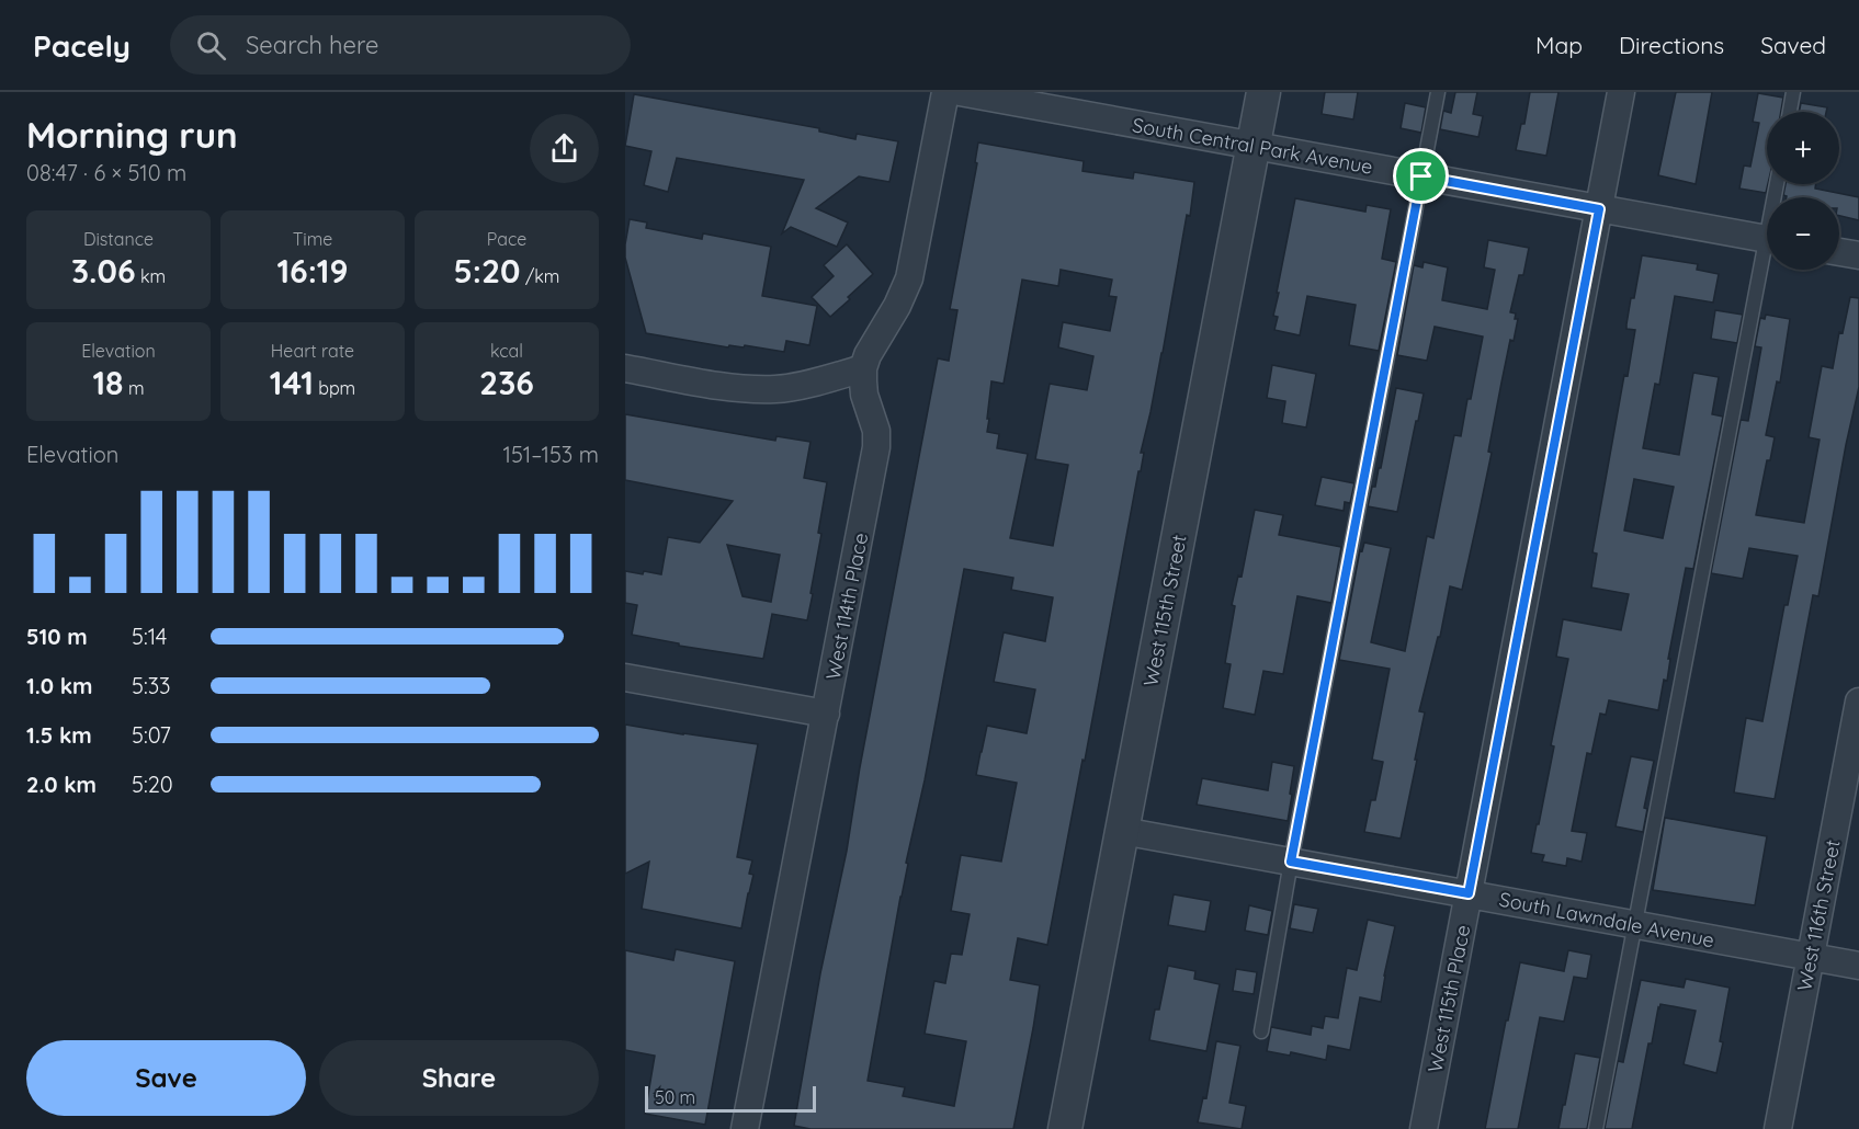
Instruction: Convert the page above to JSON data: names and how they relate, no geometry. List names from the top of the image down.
{
  "streets": {
    "street": [
      "South Central Park Avenue",
      "West 114th Place",
      "West 115th Street",
      "West 116th Street",
      "South Lawndale Avenue",
      "West 115th Place"
    ]
  },
  "crossings": [
    ["South Central Park Avenue", "West 115th Street"],
    ["South Central Park Avenue", "West 115th Place"],
    ["West 115th Street", "South Lawndale Avenue"],
    ["West 116th Street", "South Lawndale Avenue"],
    ["South Lawndale Avenue", "West 115th Place"]
  ],
  "scale_bar": "50 m",
  "page": {
    "header": "Pacely",
    "search": "Search here",
    "nav": ["Map", "Directions", "Saved"],
    "heading": ["Morning run", "08:47 · 6 × 510 m"],
    "map_buttons": ["+", "−"],
    "stats": [
      ["Distance", "3.06 km"],
      ["Time", "16:19"],
      ["Pace", "5:20 /km"],
      ["Elevation", "18 m"],
      ["Heart rate", "141 bpm"],
      ["kcal", "236"]
    ],
    "chart": ["Elevation", "151–153 m"],
    "list": [
      {
        "name": "510 m",
        "note": "5:14"
      },
      {
        "name": "1.0 km",
        "note": "5:33"
      },
      {
        "name": "1.5 km",
        "note": "5:07"
      },
      {
        "name": "2.0 km",
        "note": "5:20"
      }
    ],
    "buttons": ["Save", "Share"],
    "scale": "50 m"
  }
}
